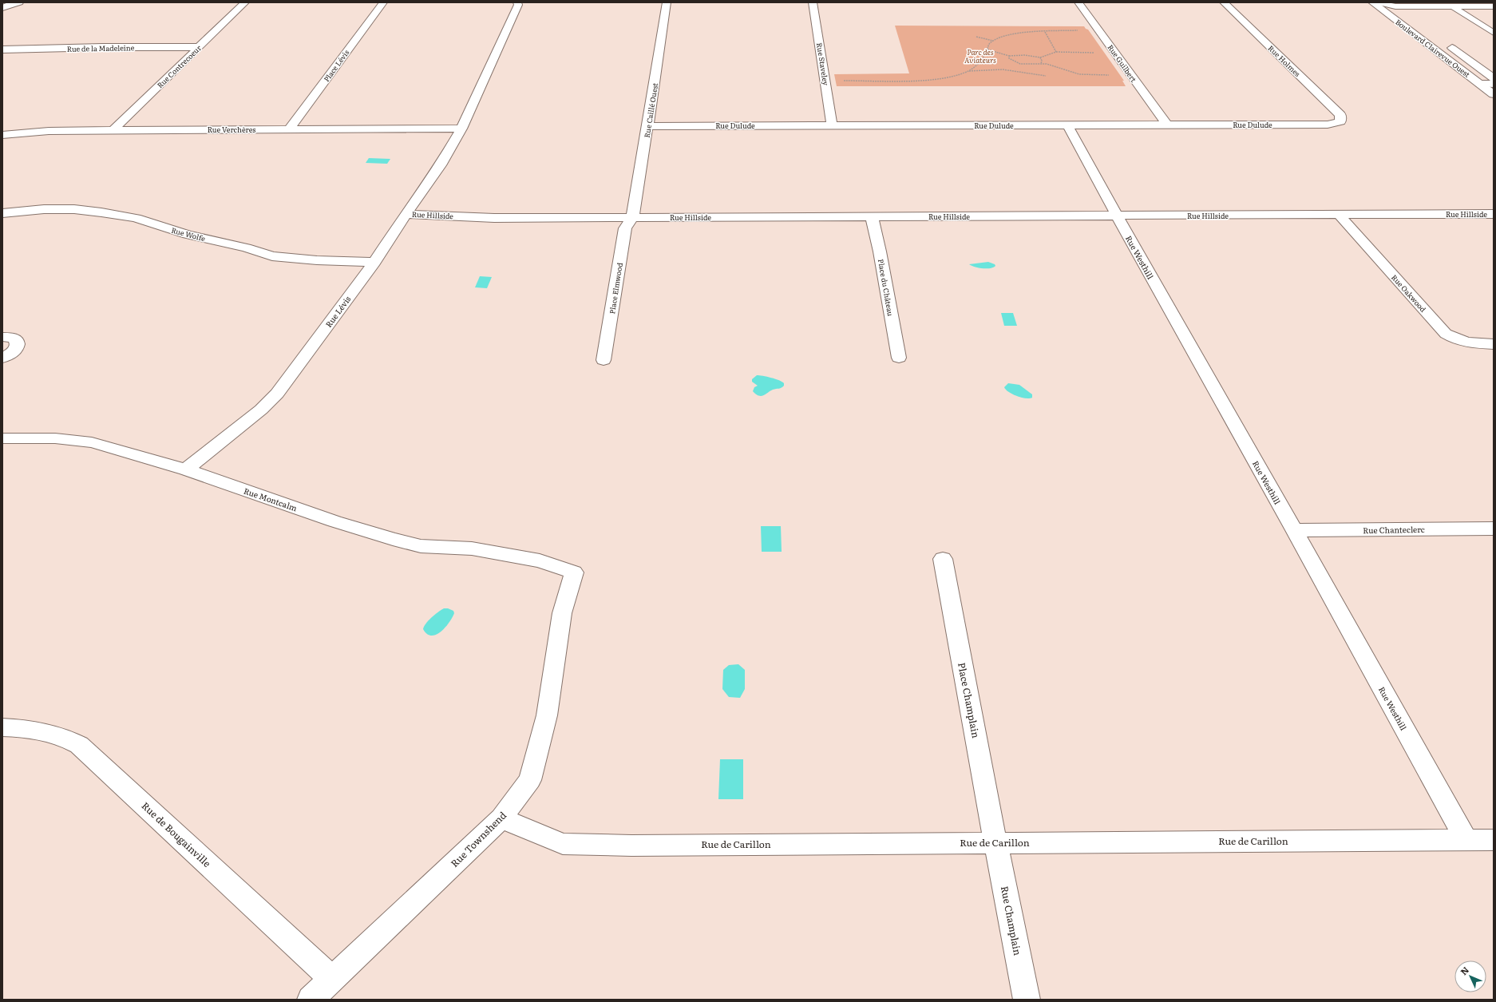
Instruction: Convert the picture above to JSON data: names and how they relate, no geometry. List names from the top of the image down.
{
  "streets": {
    "street": [
      "Rue de la Madeleine",
      "Boulevard Clairevue Ouest",
      "Rue Holmes",
      "Rue Guilbert",
      "Rue Staveley",
      "Place Lévis",
      "Rue Contrecoeur",
      "Rue Caillé Ouest",
      "Rue Dulude",
      "Rue Verchères",
      "Rue Hillside",
      "Rue Wolfe",
      "Rue Westhill",
      "Place du Château",
      "Place Elmwood",
      "Rue Oakwood",
      "Rue Lévis",
      "Rue Montcalm",
      "Rue Chanteclerc",
      "Place Champlain",
      "Rue de Bougainville",
      "Rue Townshend",
      "Rue de Carillon",
      "Rue Champlain"
    ]
  },
  "crossings": [
    ["Rue de la Madeleine", "Rue Contrecoeur"],
    ["Rue Holmes", "Rue Dulude"],
    ["Rue Guilbert", "Rue Dulude"],
    ["Rue Staveley", "Rue Dulude"],
    ["Place Lévis", "Rue Verchères"],
    ["Rue Contrecoeur", "Rue Verchères"],
    ["Rue Caillé Ouest", "Rue Dulude"],
    ["Rue Caillé Ouest", "Rue Hillside"],
    ["Rue Caillé Ouest", "Place Elmwood"],
    ["Rue Dulude", "Rue Westhill"],
    ["Rue Verchères", "Rue Lévis"],
    ["Rue Hillside", "Rue Westhill"],
    ["Rue Hillside", "Place du Château"],
    ["Rue Hillside", "Place Elmwood"],
    ["Rue Hillside", "Rue Oakwood"],
    ["Rue Hillside", "Rue Lévis"],
    ["Rue Wolfe", "Rue Lévis"],
    ["Rue Westhill", "Rue Chanteclerc"],
    ["Rue Westhill", "Rue de Carillon"],
    ["Rue Lévis", "Rue Montcalm"],
    ["Rue Montcalm", "Rue Townshend"],
    ["Place Champlain", "Rue de Carillon"],
    ["Place Champlain", "Rue Champlain"],
    ["Rue de Bougainville", "Rue Townshend"],
    ["Rue Townshend", "Rue de Carillon"],
    ["Rue de Carillon", "Rue Champlain"]
  ],
  "parks": ["Parc des Aviateurs"],
  "north": "top left"
}
